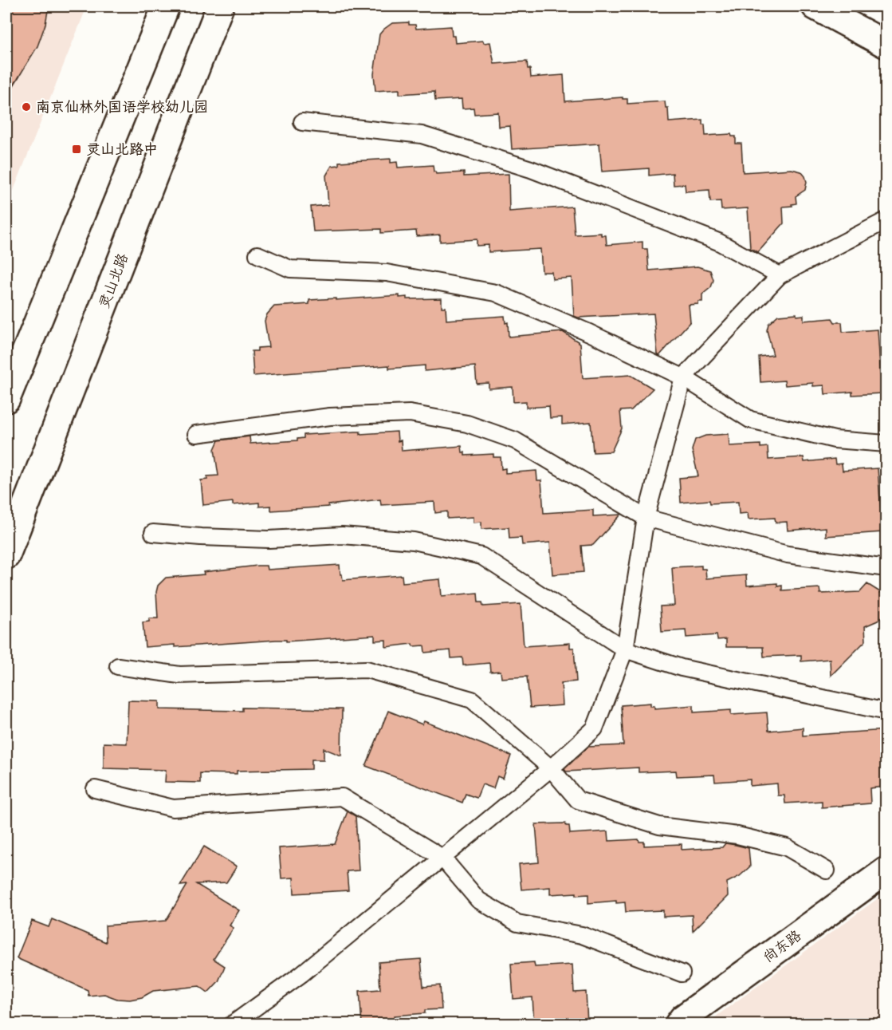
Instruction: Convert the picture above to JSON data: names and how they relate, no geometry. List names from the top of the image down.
{
  "streets": {
    "main road": ["灵山北路", "尚东路"]
  },
  "places": {
    "other": ["南京仙林外国语学校幼儿园"],
    "transit": ["灵山北路中"]
  }
}
